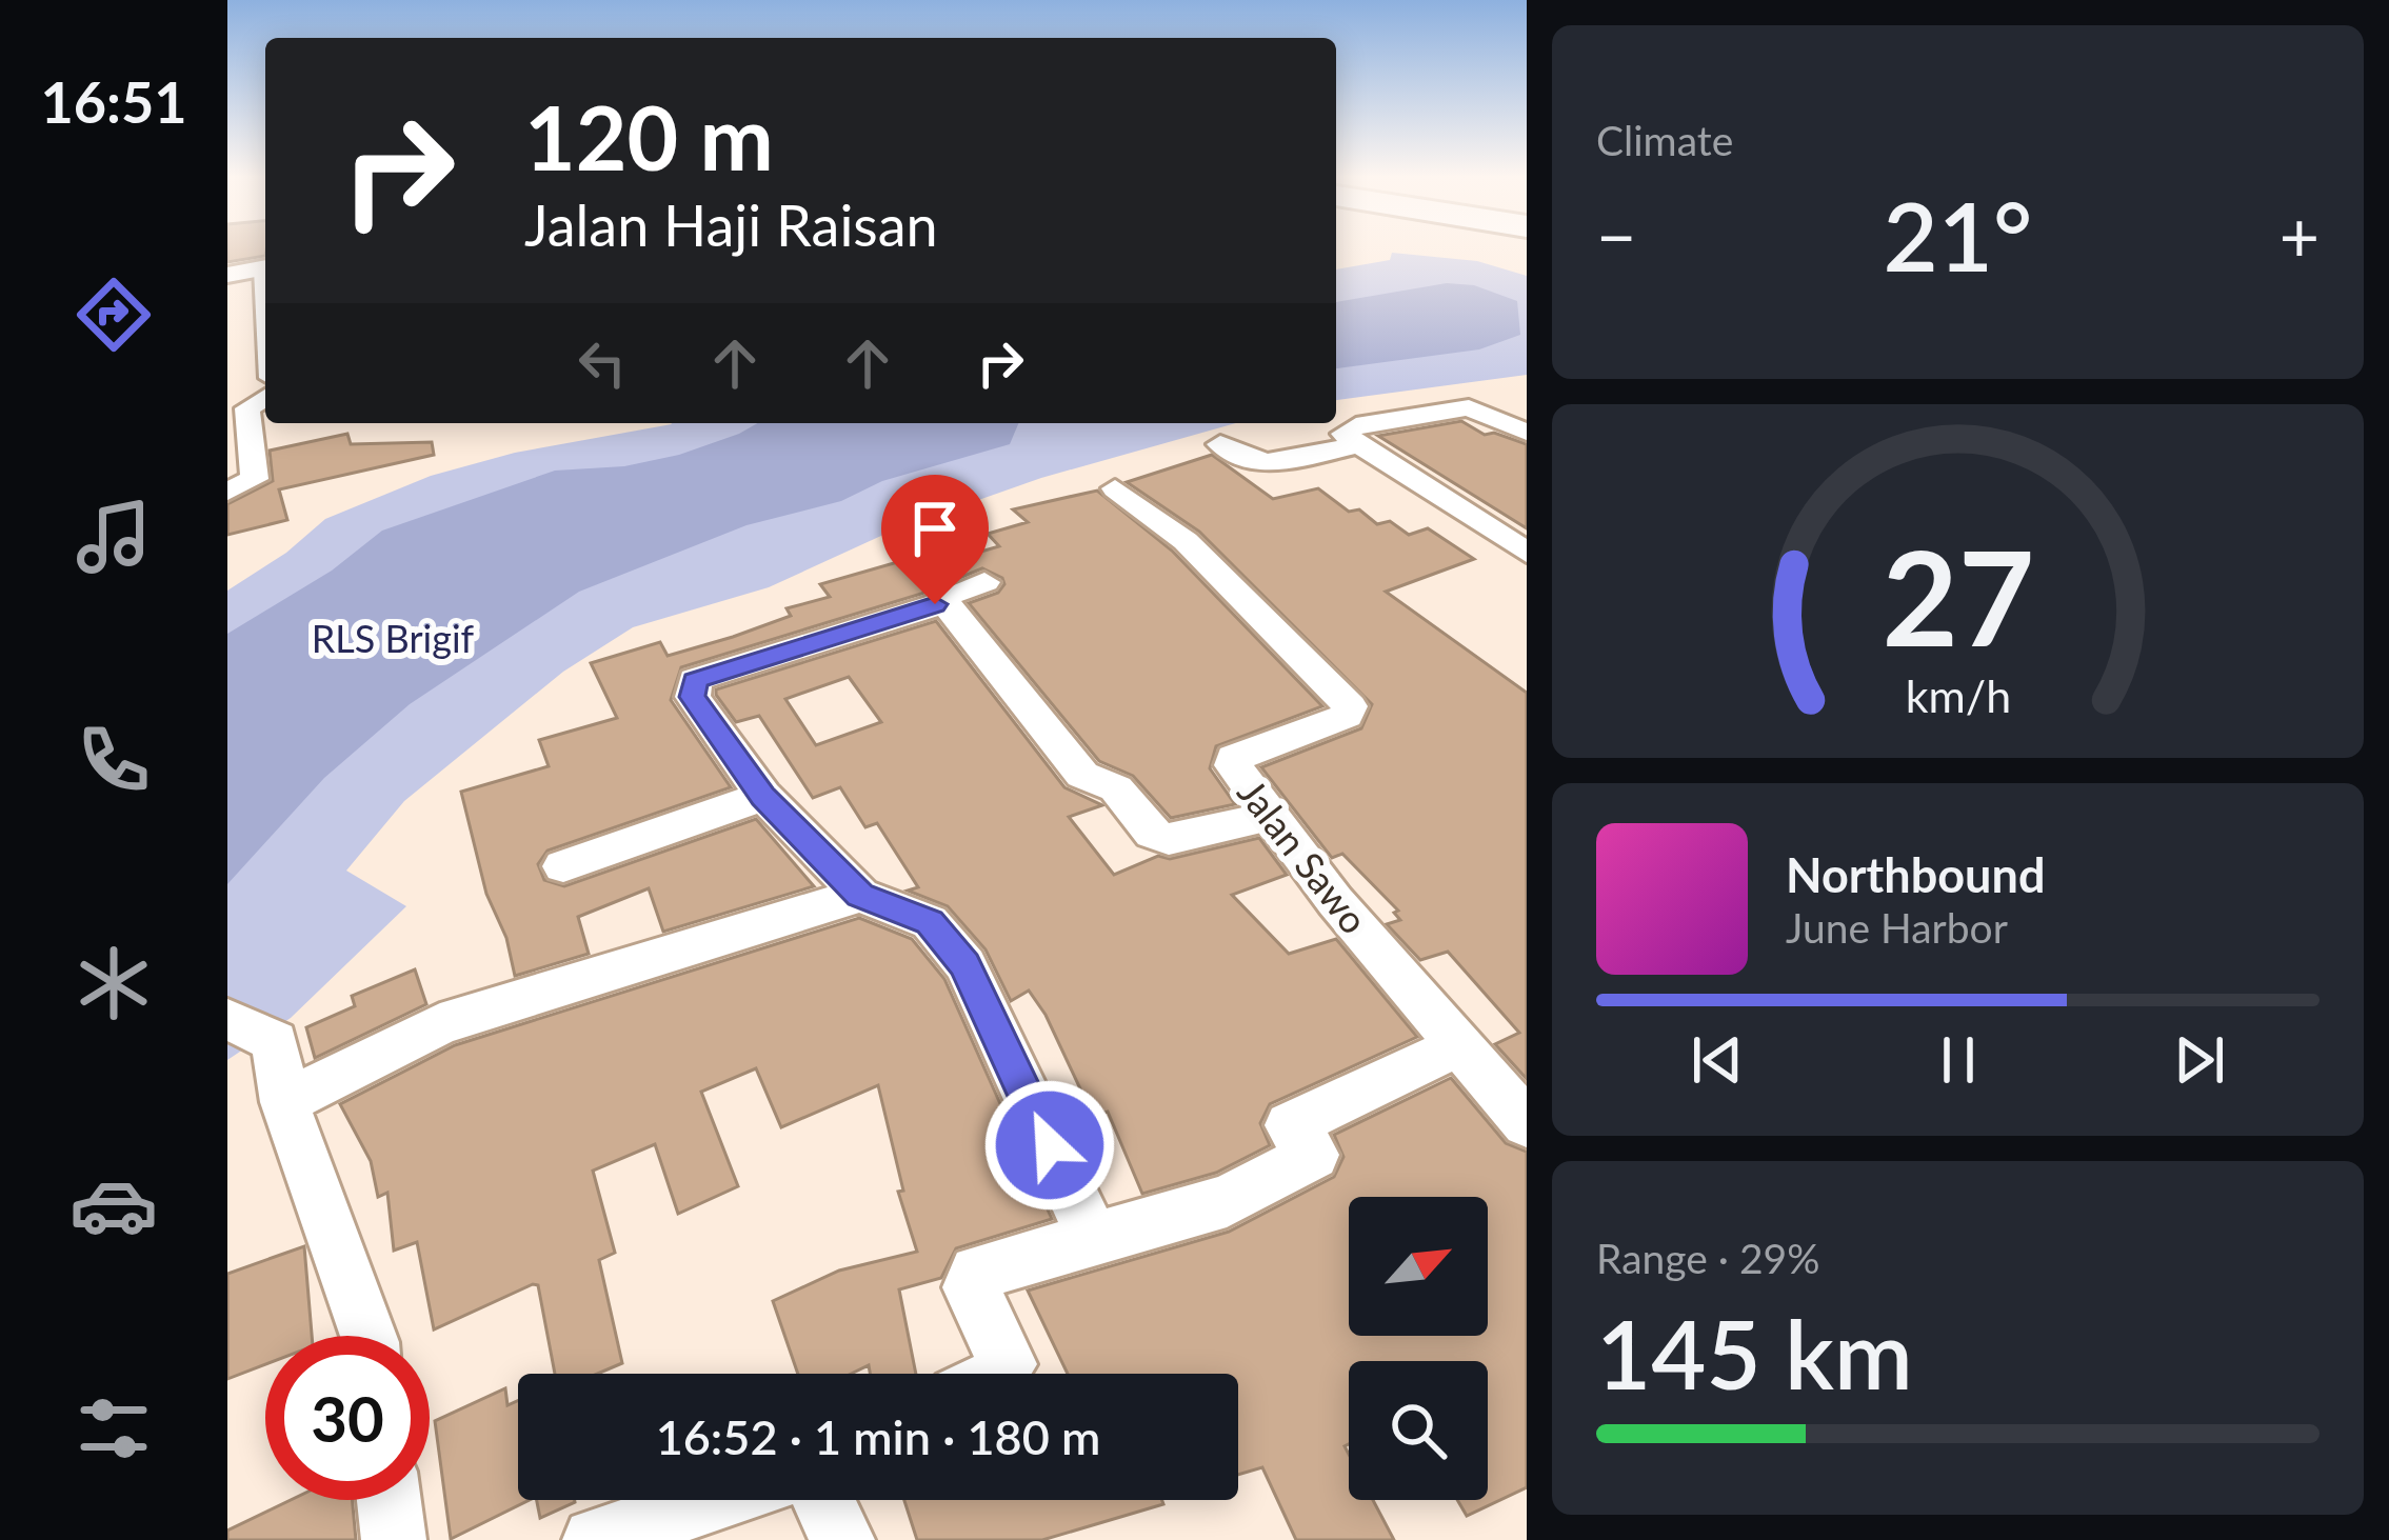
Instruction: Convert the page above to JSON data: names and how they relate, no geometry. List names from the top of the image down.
{
  "streets": {
    "street": ["Jalan Sawo"]
  },
  "parks": ["RLS Brigif"],
  "north": "top right",
  "page": {
    "tabs": "16:51",
    "tile": [
      "Climate",
      ["Range · 29%", "145 km"]
    ],
    "turn": ["120 m", "Jalan Haji Raisan"],
    "heat": ["−", "21°", "+"],
    "song": ["Northbound", "June Harbor"],
    "limit": "30",
    "trip": "16:52 · 1 min · 180 m",
    "gauge": ["27", "km/h"]
  }
}
